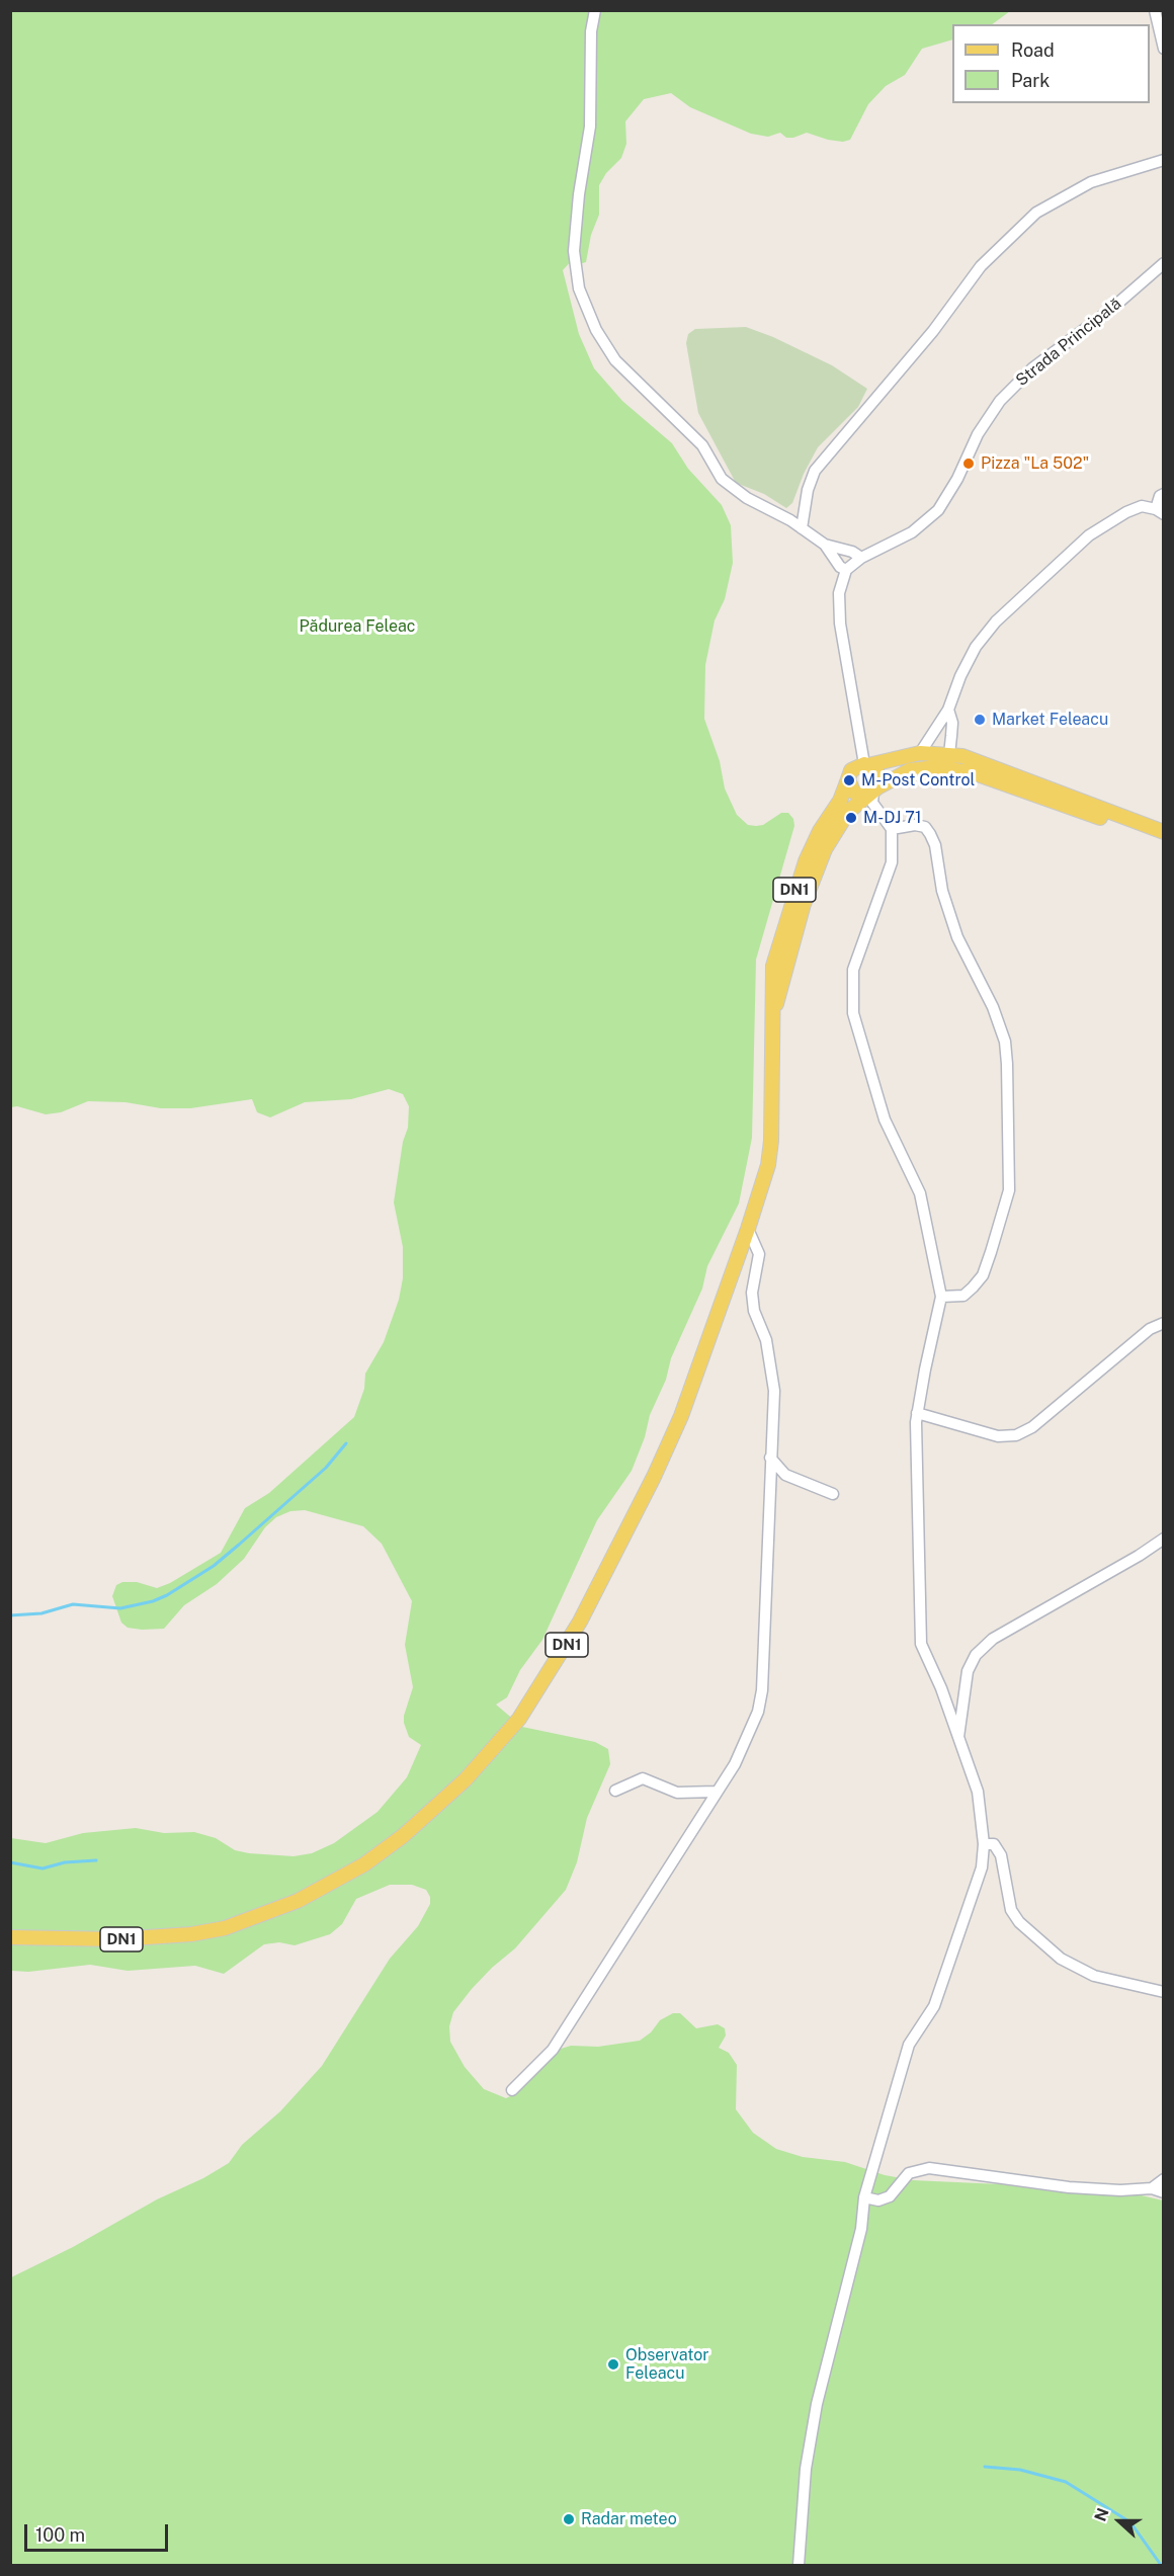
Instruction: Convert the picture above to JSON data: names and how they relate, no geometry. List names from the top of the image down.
{
  "streets": {
    "main road": ["DN1"],
    "street": ["Strada Principală"]
  },
  "parks": ["Pădurea Feleac"],
  "places": [
    "Pizza \"La 502\"",
    "Market Feleacu",
    "M-Post Control",
    "M-DJ 71",
    "Observator Feleacu",
    "Radar meteo"
  ],
  "legend": ["Road", "Park"],
  "scale_bar": "100 m",
  "north": "left"
}
